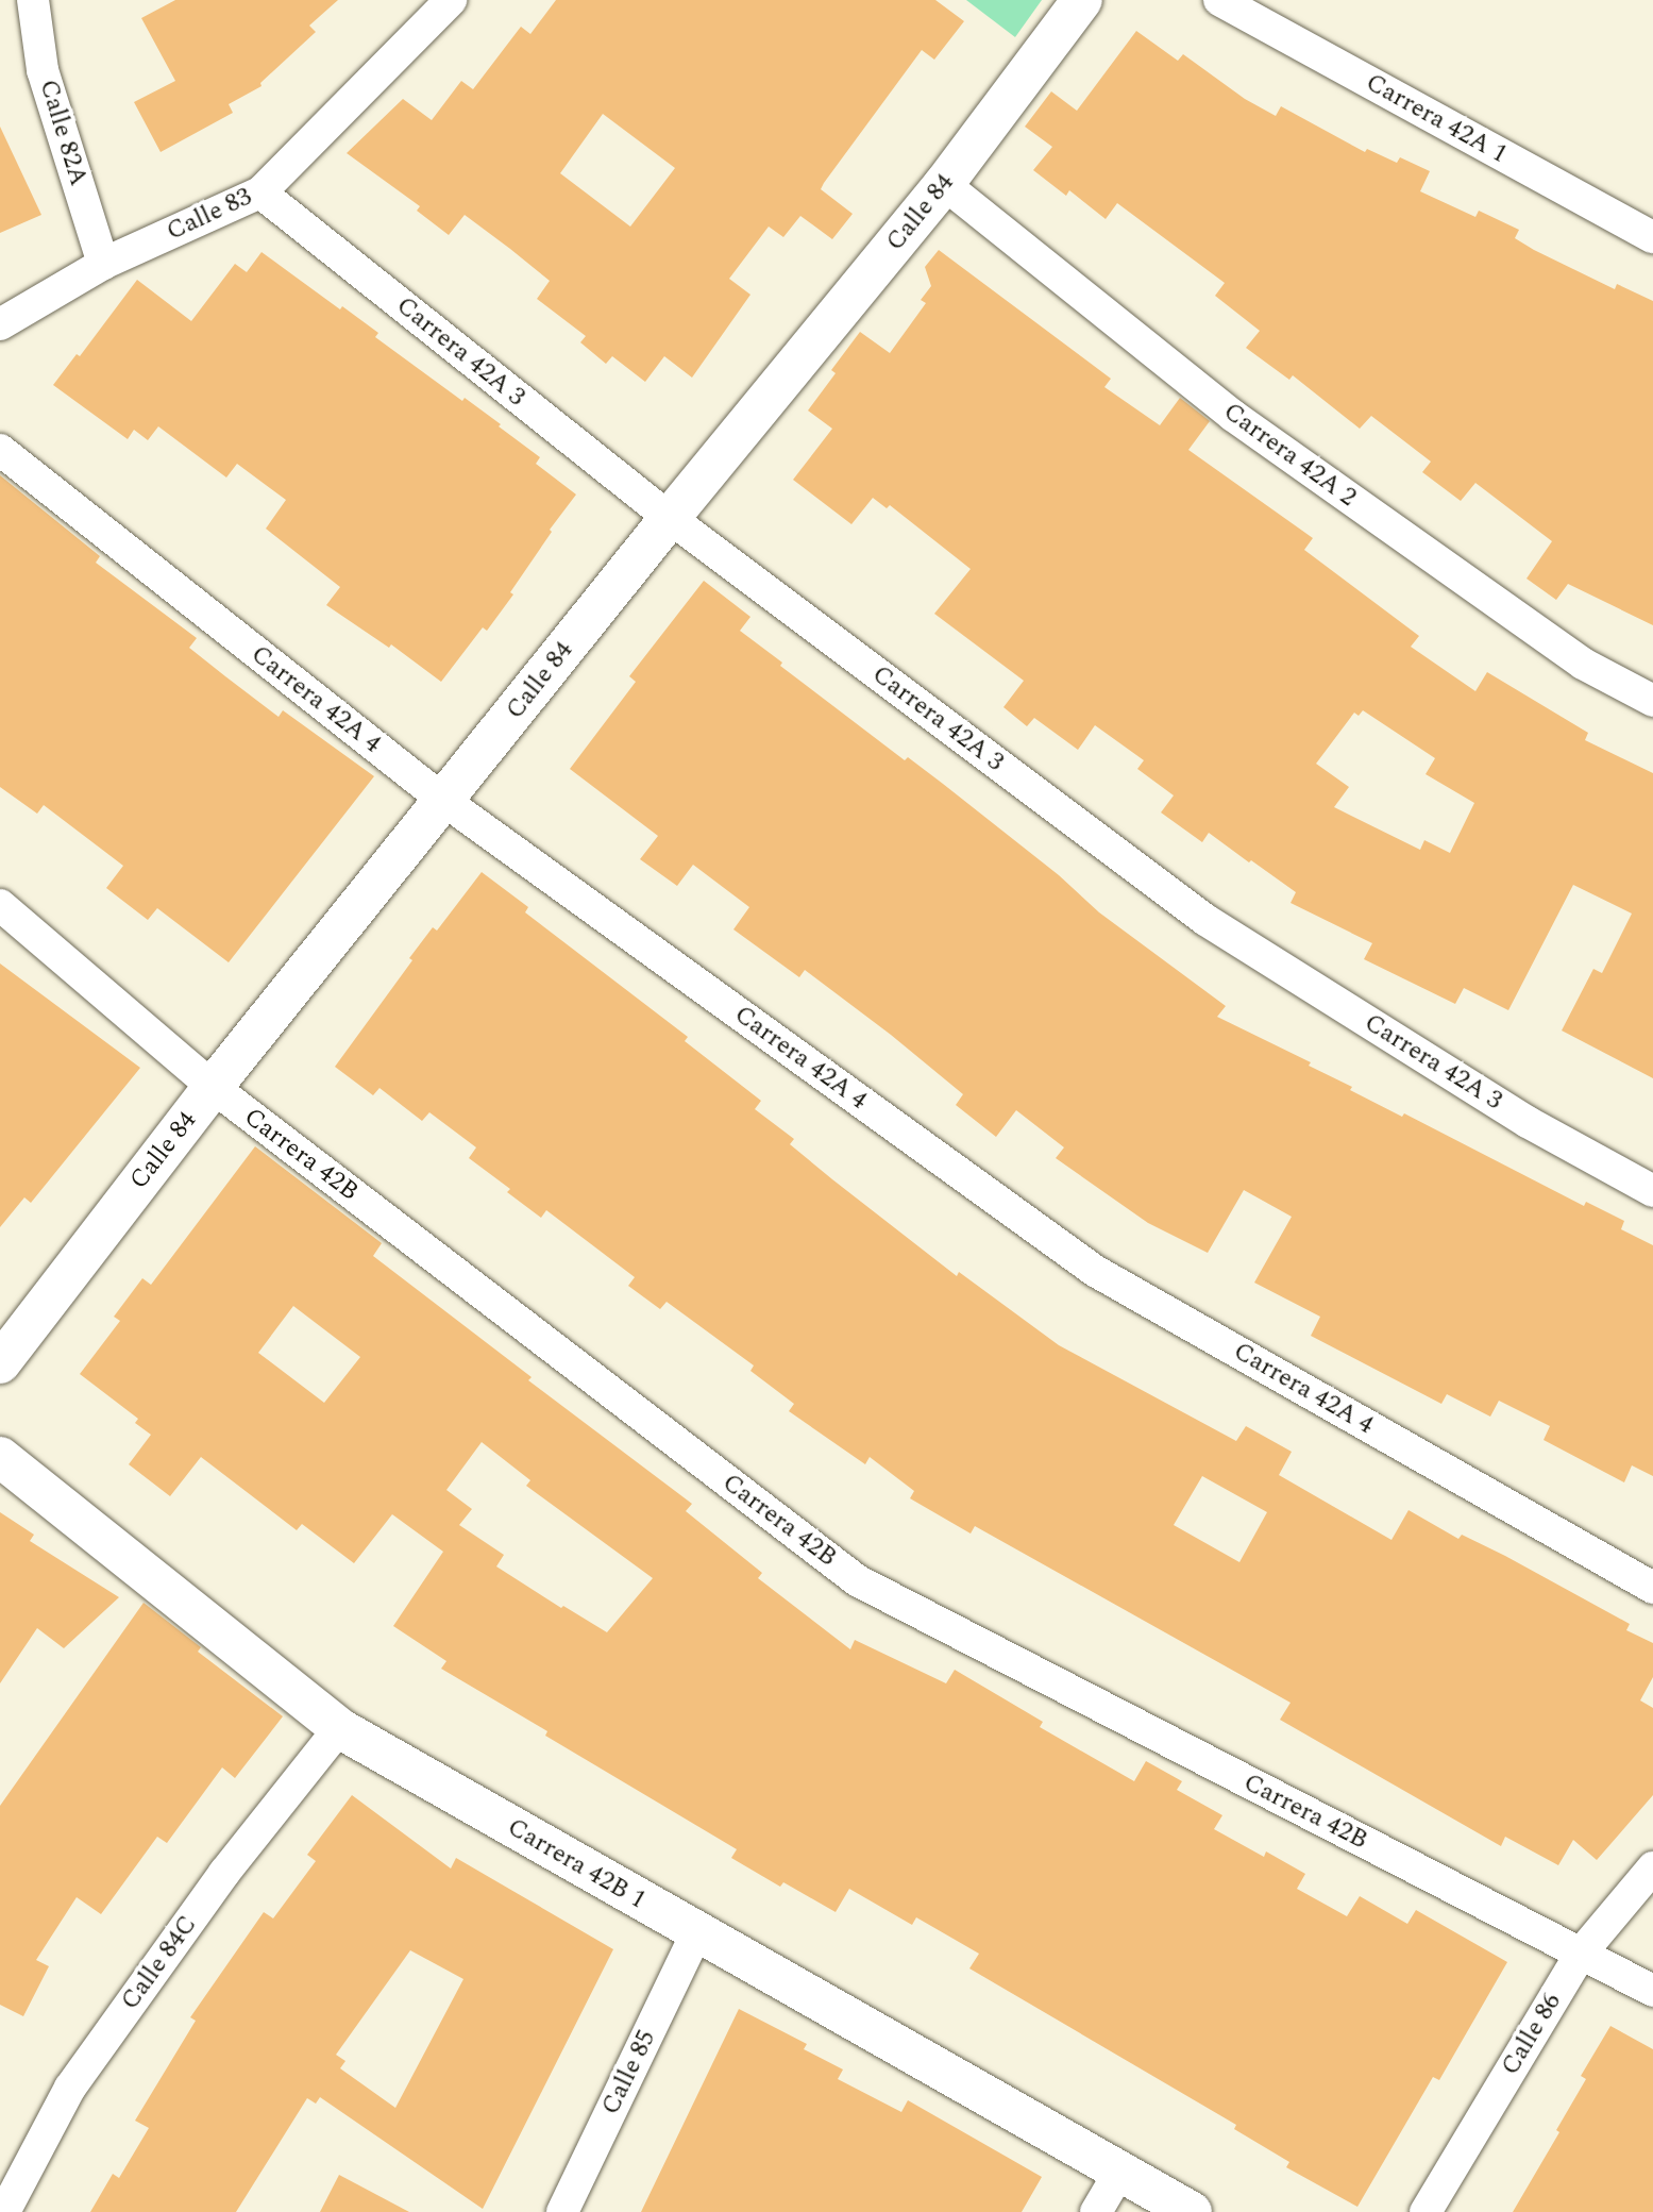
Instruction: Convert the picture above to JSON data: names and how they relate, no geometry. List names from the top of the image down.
{
  "streets": {
    "street": [
      "Carrera 42A 1",
      "Calle 82A",
      "Calle 84",
      "Calle 83",
      "Carrera 42A 3",
      "Carrera 42A 2",
      "Carrera 42A 4",
      "Carrera 42B",
      "Carrera 42B 1",
      "Calle 84C",
      "Calle 86",
      "Calle 85"
    ]
  },
  "crossings": [
    ["Calle 82A", "Calle 83"],
    ["Calle 84", "Carrera 42A 3"],
    ["Calle 84", "Carrera 42A 2"],
    ["Calle 84", "Carrera 42A 4"],
    ["Calle 84", "Carrera 42B"],
    ["Calle 83", "Carrera 42A 3"],
    ["Carrera 42B", "Calle 86"],
    ["Carrera 42B 1", "Calle 84C"],
    ["Carrera 42B 1", "Calle 85"]
  ]
}
